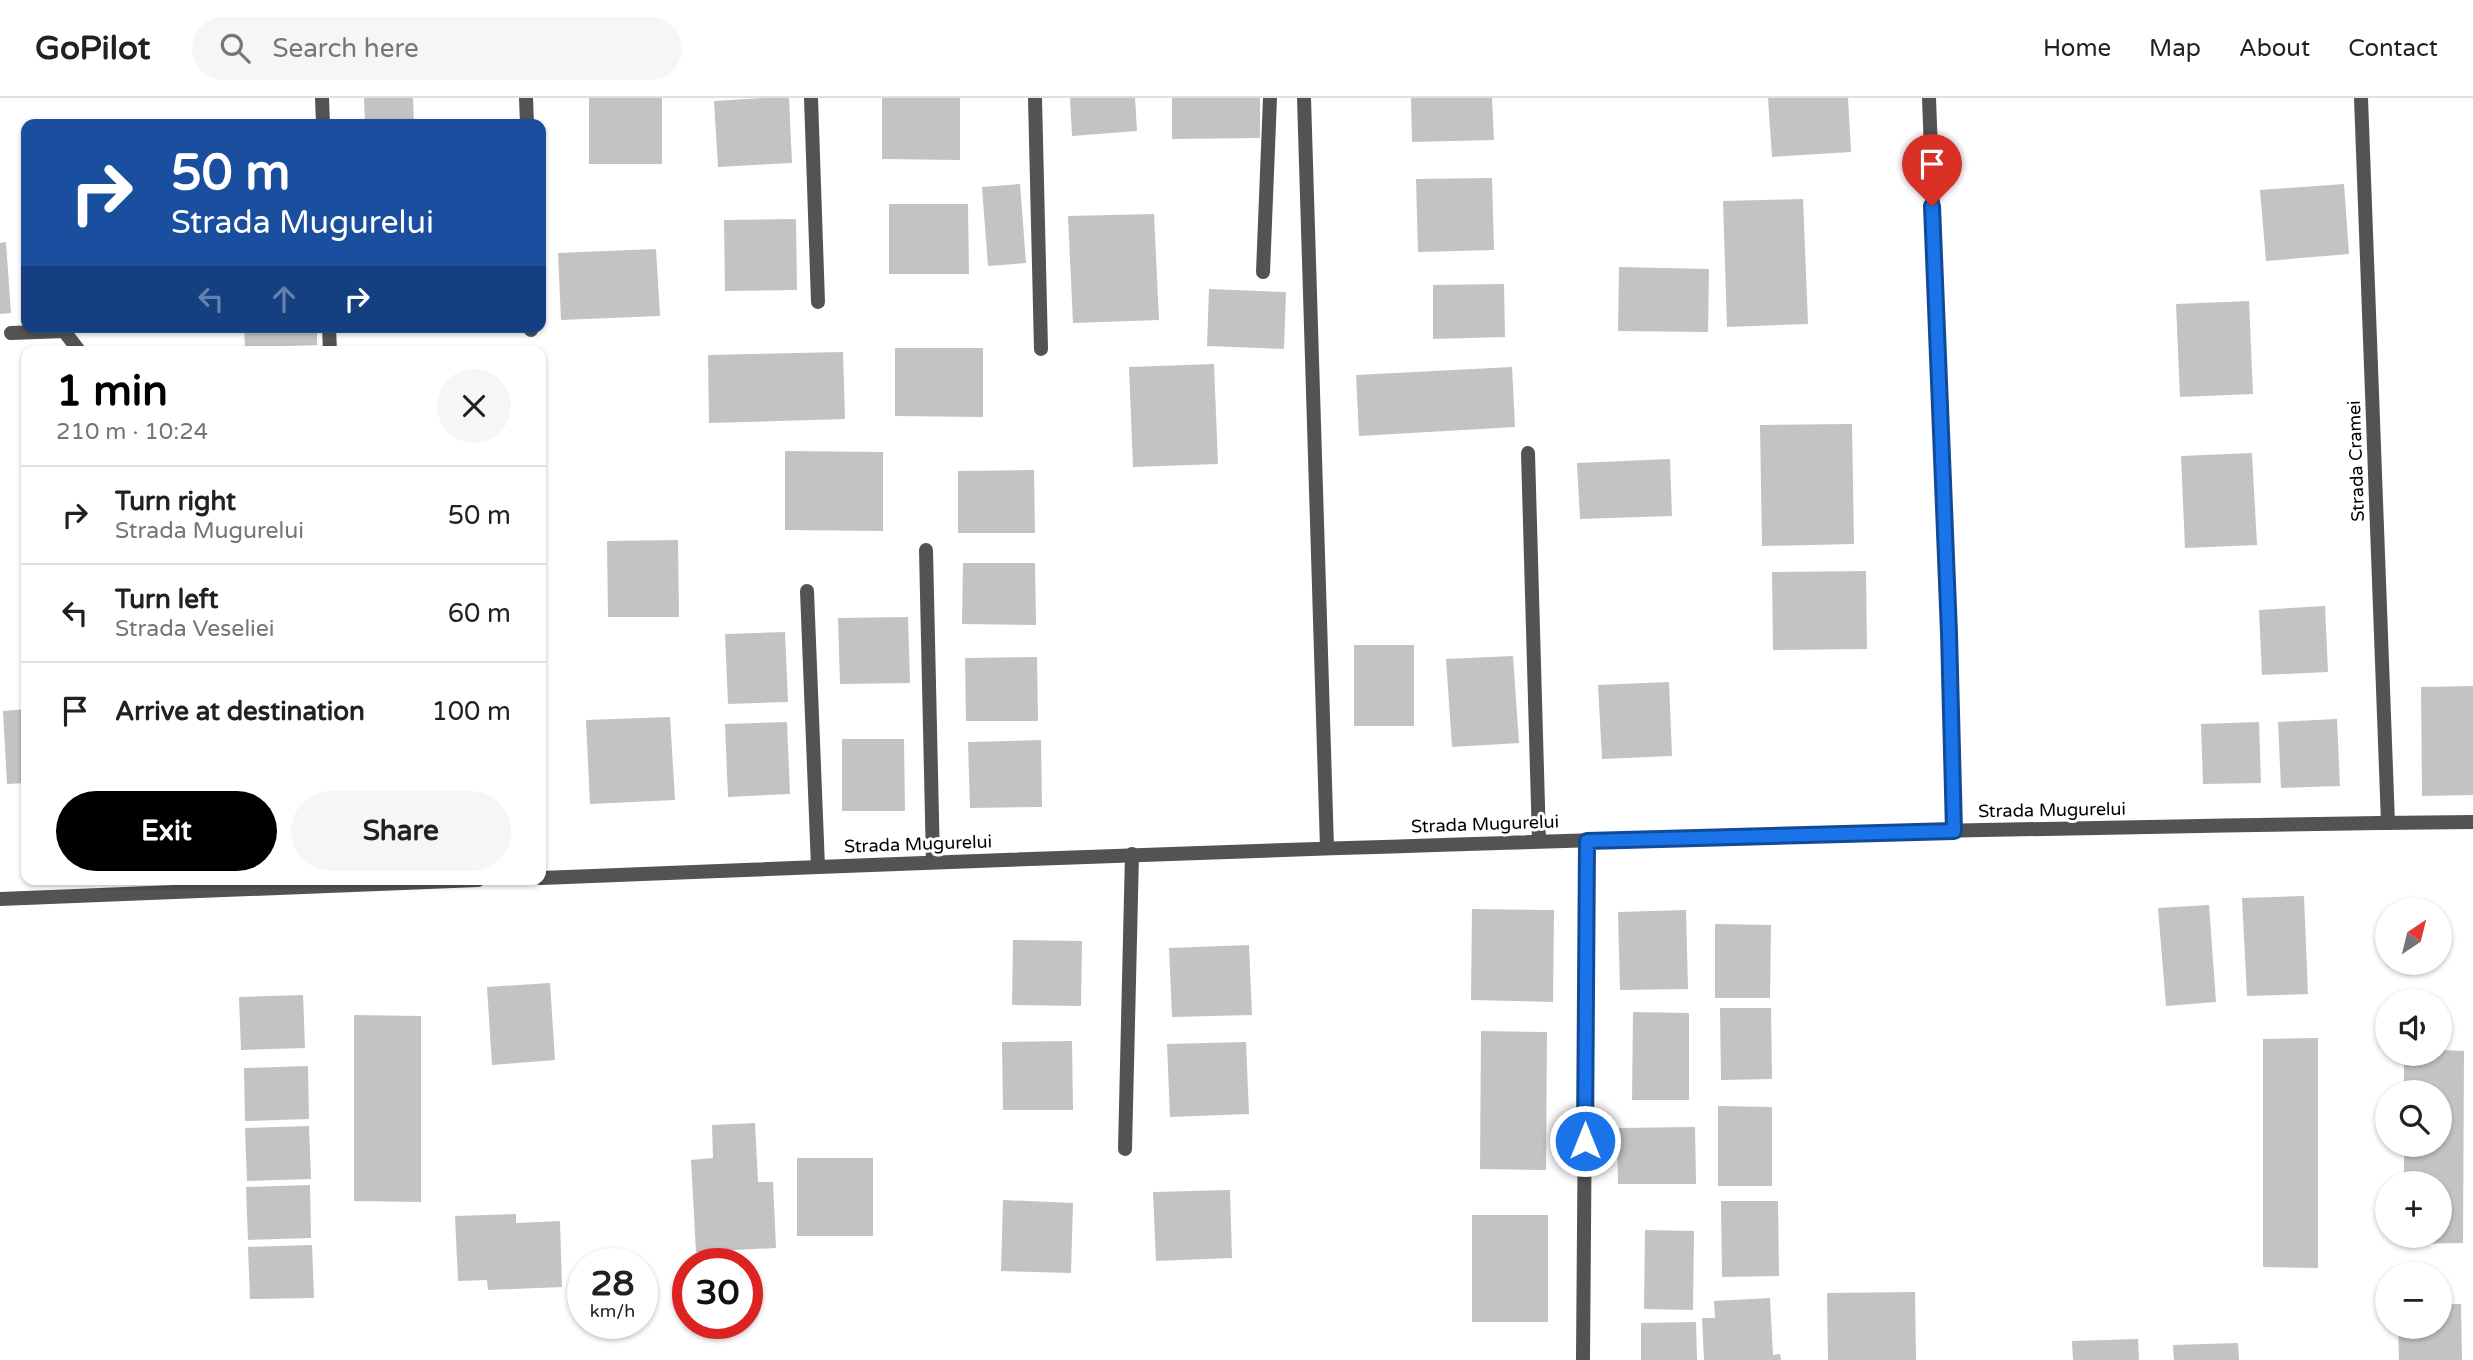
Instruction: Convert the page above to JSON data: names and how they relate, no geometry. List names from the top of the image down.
{
  "streets": {
    "street": ["Strada Cramei", "Strada Mugurelui"]
  },
  "crossings": [
    ["Strada Cramei", "Strada Mugurelui"]
  ],
  "north": "top right",
  "page": {
    "header": "GoPilot",
    "search": "Search here",
    "nav": [
      "Home",
      "Map",
      "About",
      "Contact"
    ],
    "turn": ["50 m", "Strada Mugurelui"],
    "heading": ["1 min", "210 m · 10:24"],
    "list": [
      {
        "name": "Turn right",
        "note": "Strada Mugurelui",
        "value": "50 m"
      },
      {
        "name": "Turn left",
        "note": "Strada Veseliei",
        "value": "60 m"
      },
      {
        "name": "Arrive at destination",
        "value": "100 m"
      }
    ],
    "buttons": ["Exit", "Share"],
    "map_buttons": ["+", "−"],
    "speed": "28 km/h",
    "limit": "30"
  }
}
